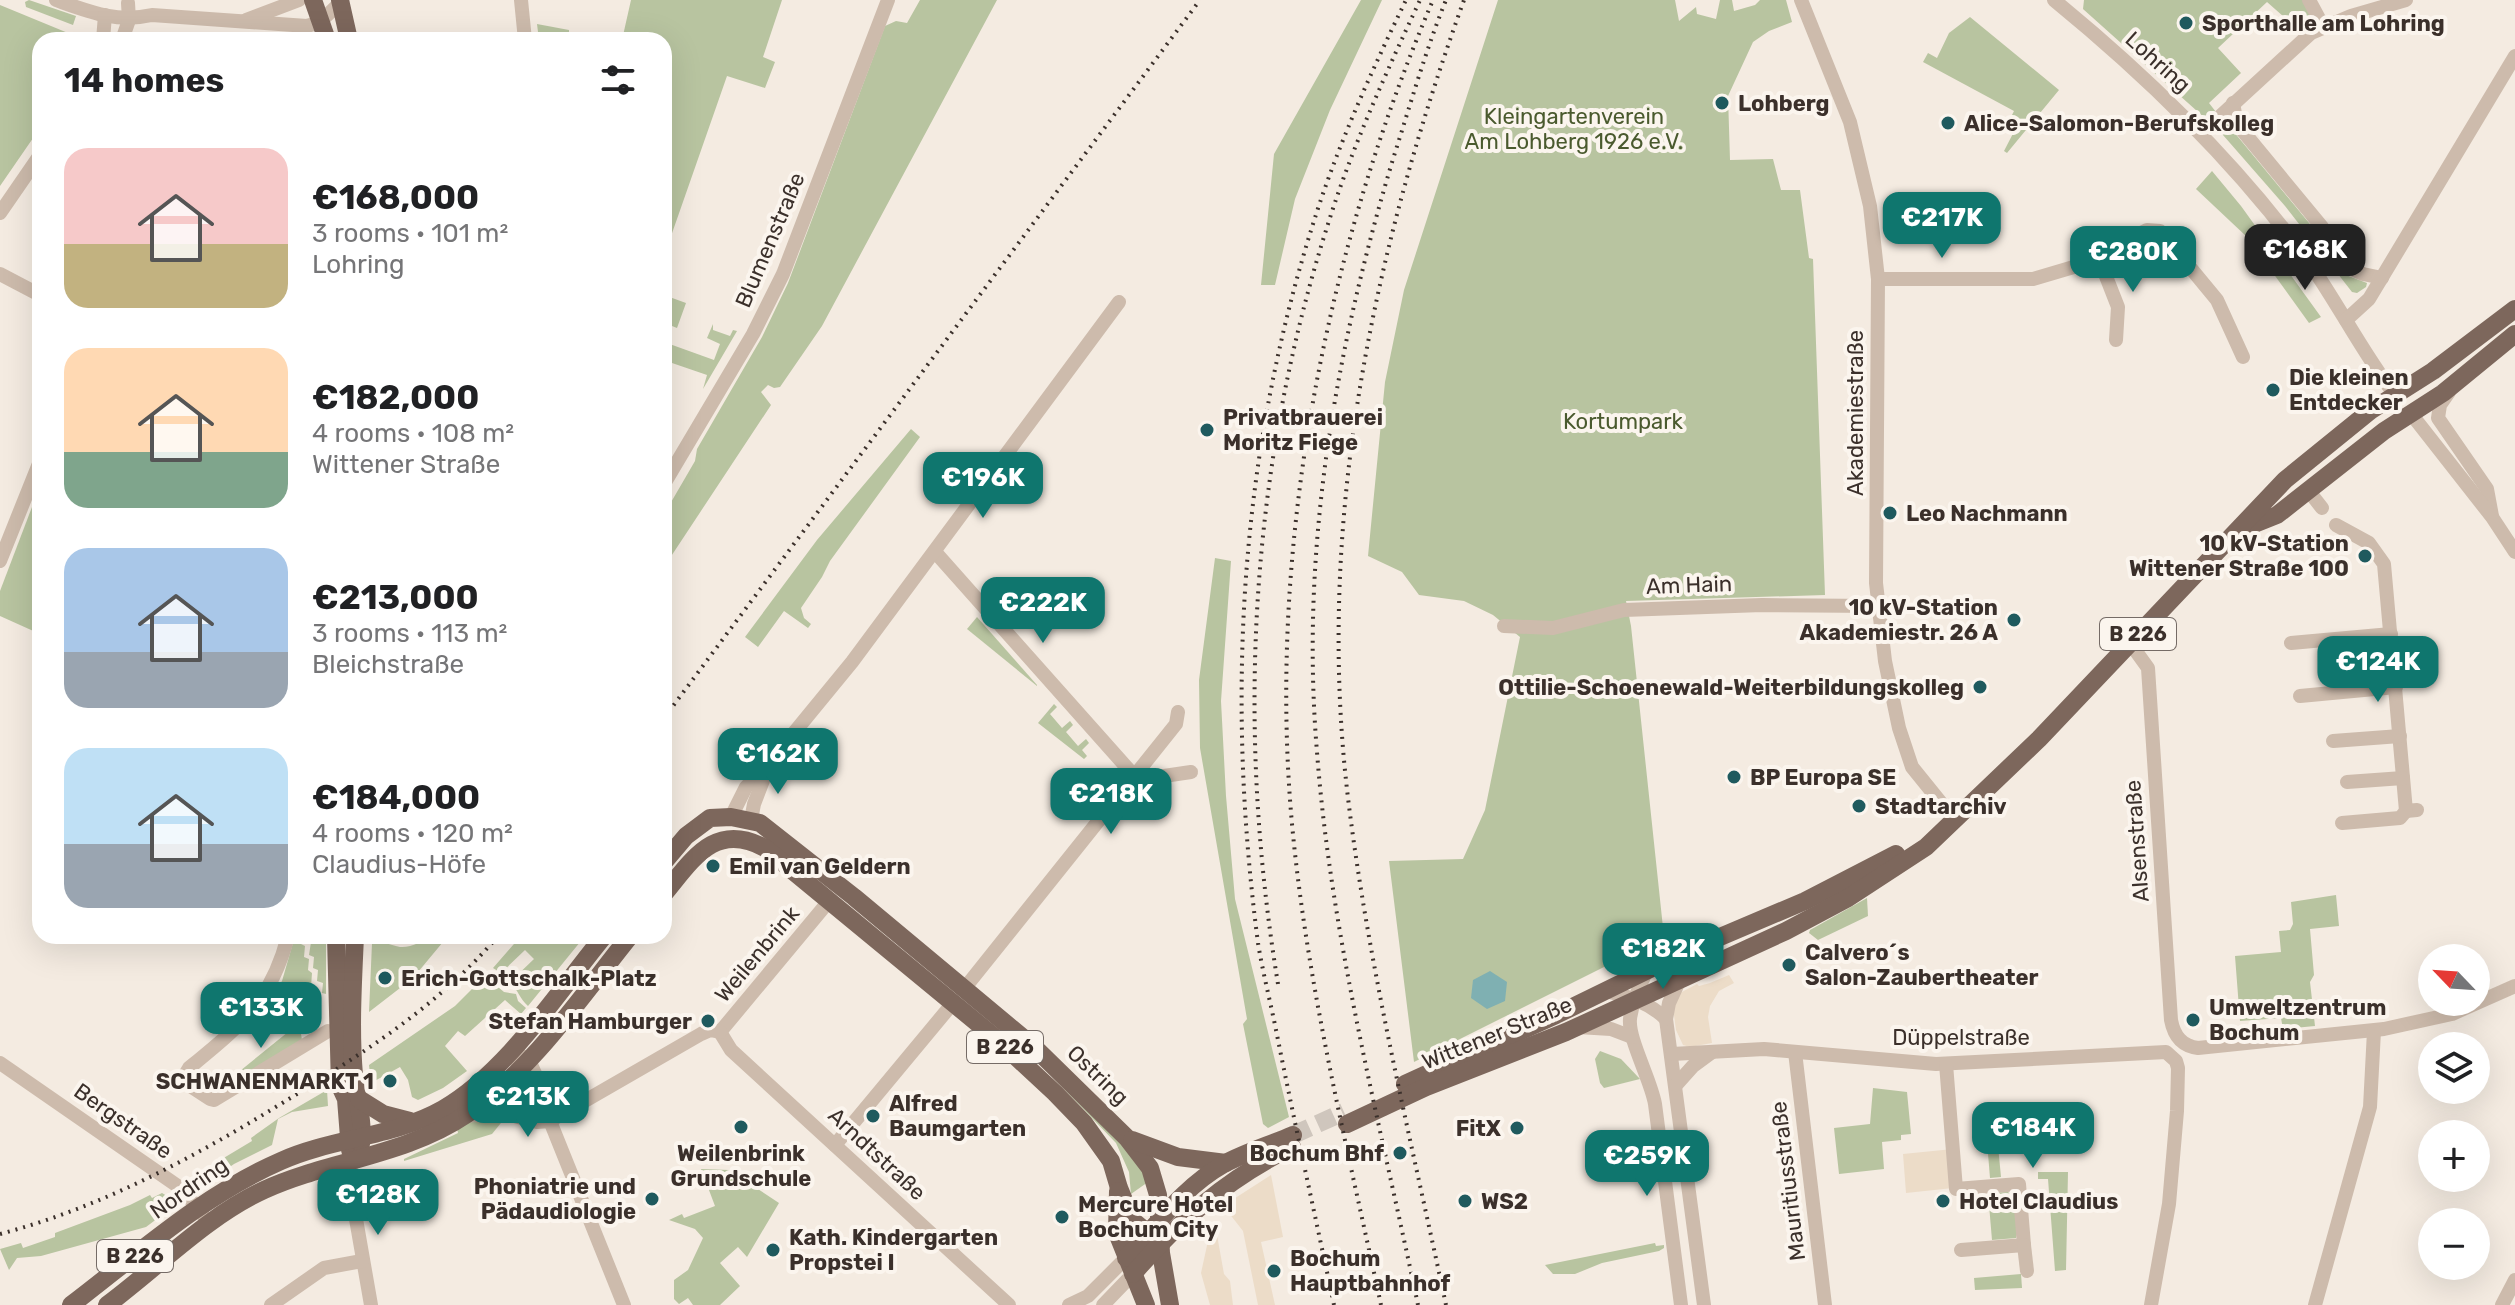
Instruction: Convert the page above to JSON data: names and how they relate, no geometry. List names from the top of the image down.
{
  "streets": {
    "main road": [
      "B 226",
      "Wittener Straße",
      "Ostring",
      "Nordring"
    ],
    "street": [
      "Lohring",
      "Blumenstraße",
      "Akademiestraße",
      "Am Hain",
      "Alsenstraße",
      "Weilenbrink",
      "Düppelstraße",
      "Bergstraße",
      "Arndtstraße",
      "Mauritiusstraße"
    ]
  },
  "crossings": [
    ["Lohring", "Wittener Straße"],
    ["Akademiestraße", "Am Hain"],
    ["Akademiestraße", "Wittener Straße"],
    ["B 226", "Ostring"],
    ["B 226", "Nordring"],
    ["Alsenstraße", "Wittener Straße"],
    ["Weilenbrink", "Ostring"],
    ["Weilenbrink", "Arndtstraße"],
    ["Düppelstraße", "Mauritiusstraße"],
    ["Bergstraße", "Nordring"]
  ],
  "parks": ["Kleingartenverein Am Lohberg 1926 e.V.", "Kortumpark"],
  "places": [
    "Sporthalle am Lohring",
    "Lohberg",
    "Alice-Salomon-Berufskolleg",
    "Die kleinen Entdecker",
    "Privatbrauerei Moritz Fiege",
    "Leo Nachmann",
    "10 kV-Station Wittener Straße 100",
    "10 kV-Station Akademiestr. 26 A",
    "Ottilie-Schoenewald-Weiterbildungskolleg",
    "BP Europa SE",
    "Stadtarchiv",
    "Emil van Geldern",
    "Calvero´s Salon-Zaubertheater",
    "Erich-Gottschalk-Platz",
    "Umweltzentrum Bochum",
    "Stefan Hamburger",
    "SCHWANENMARKT 1",
    "Alfred Baumgarten",
    "Weilenbrink Grundschule",
    "FitX",
    "Bochum Bhf",
    "Phoniatrie und Pädaudiologie",
    "WS2",
    "Hotel Claudius",
    "Mercure Hotel Bochum City",
    "Kath. Kindergarten Propstei I",
    "Bochum Hauptbahnhof"
  ],
  "north": "top left",
  "page": {
    "heading": "14 homes",
    "list": [
      {
        "name": "€168,000",
        "note": "3 rooms · 101 m² · Lohring"
      },
      {
        "name": "€182,000",
        "note": "4 rooms · 108 m² · Wittener Straße"
      },
      {
        "name": "€213,000",
        "note": "3 rooms · 113 m² · Bleichstraße"
      },
      {
        "name": "€184,000",
        "note": "4 rooms · 120 m² · Claudius-Höfe"
      }
    ],
    "price": [
      "€217K",
      "€168K",
      "€280K",
      "€196K",
      "€222K",
      "€124K",
      "€162K",
      "€218K",
      "€182K",
      "€133K",
      "€213K",
      "€184K",
      "€259K",
      "€128K"
    ],
    "map_buttons": ["+", "−"]
  }
}
